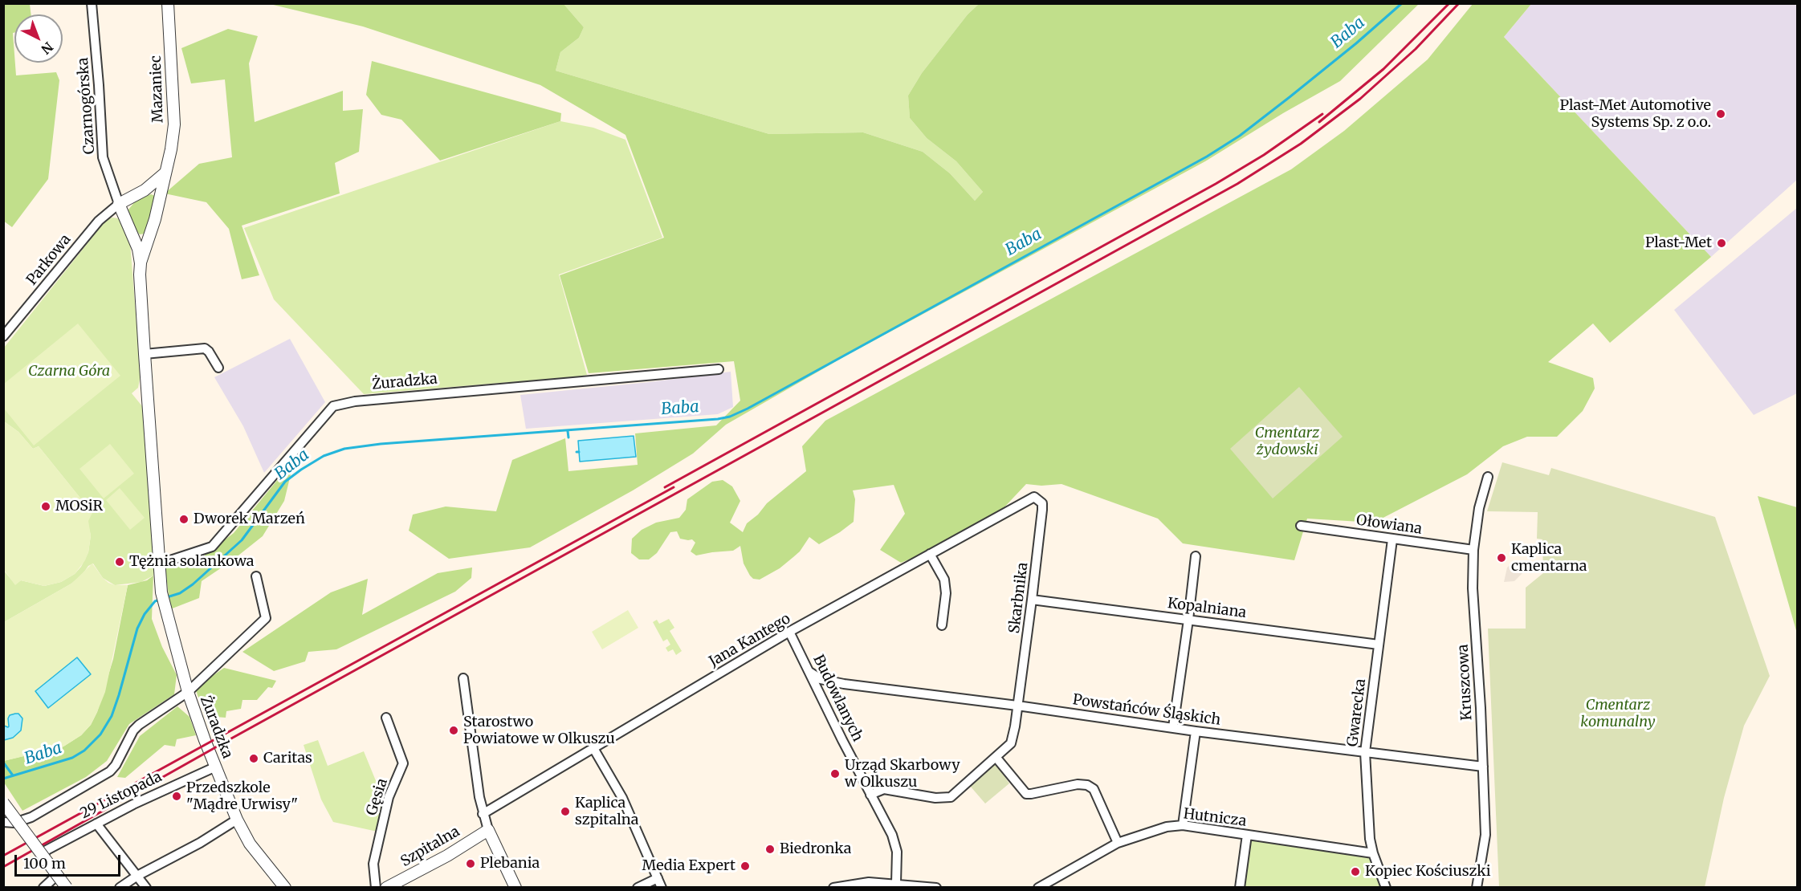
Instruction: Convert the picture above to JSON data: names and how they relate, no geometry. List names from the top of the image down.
{
  "streets": {
    "street": [
      "Mazaniec",
      "Czarnogórska",
      "Parkowa",
      "Żuradzka",
      "Ołowiana",
      "Skarbnika",
      "Kopalniana",
      "Jana Kantego",
      "Kruszcowa",
      "Budowlanych",
      "Powstańców Śląskich",
      "Gwarecka",
      "29 Listopada",
      "Gęsia",
      "Hutnicza",
      "Szpitalna"
    ]
  },
  "crossings": [
    ["Mazaniec", "Żuradzka"],
    ["Czarnogórska", "Parkowa"],
    ["Żuradzka", "29 Listopada"],
    ["Ołowiana", "Kruszcowa"],
    ["Ołowiana", "Gwarecka"],
    ["Skarbnika", "Kopalniana"],
    ["Skarbnika", "Jana Kantego"],
    ["Skarbnika", "Budowlanych"],
    ["Skarbnika", "Powstańców Śląskich"],
    ["Kopalniana", "Gwarecka"],
    ["Jana Kantego", "Budowlanych"],
    ["Kruszcowa", "Powstańców Śląskich"],
    ["Budowlanych", "Powstańców Śląskich"],
    ["Powstańców Śląskich", "Gwarecka"],
    ["Gwarecka", "Hutnicza"]
  ],
  "water": ["Baba"],
  "parks": ["Czarna Góra", "Cmentarz żydowski", "Cmentarz komunalny"],
  "places": [
    "Plast-Met Automotive Systems Sp. z o.o.",
    "Plast-Met",
    "MOSiR",
    "Dworek Marzeń",
    "Kaplica cmentarna",
    "Tężnia solankowa",
    "Starostwo Powiatowe w Olkuszu",
    "Caritas",
    "Urząd Skarbowy w Olkuszu",
    "Przedszkole \"Mądre Urwisy\"",
    "Kaplica szpitalna",
    "Biedronka",
    "Plebania",
    "Media Expert",
    "Kopiec Kościuszki"
  ],
  "scale_bar": "100 m",
  "north": "bottom right"
}
